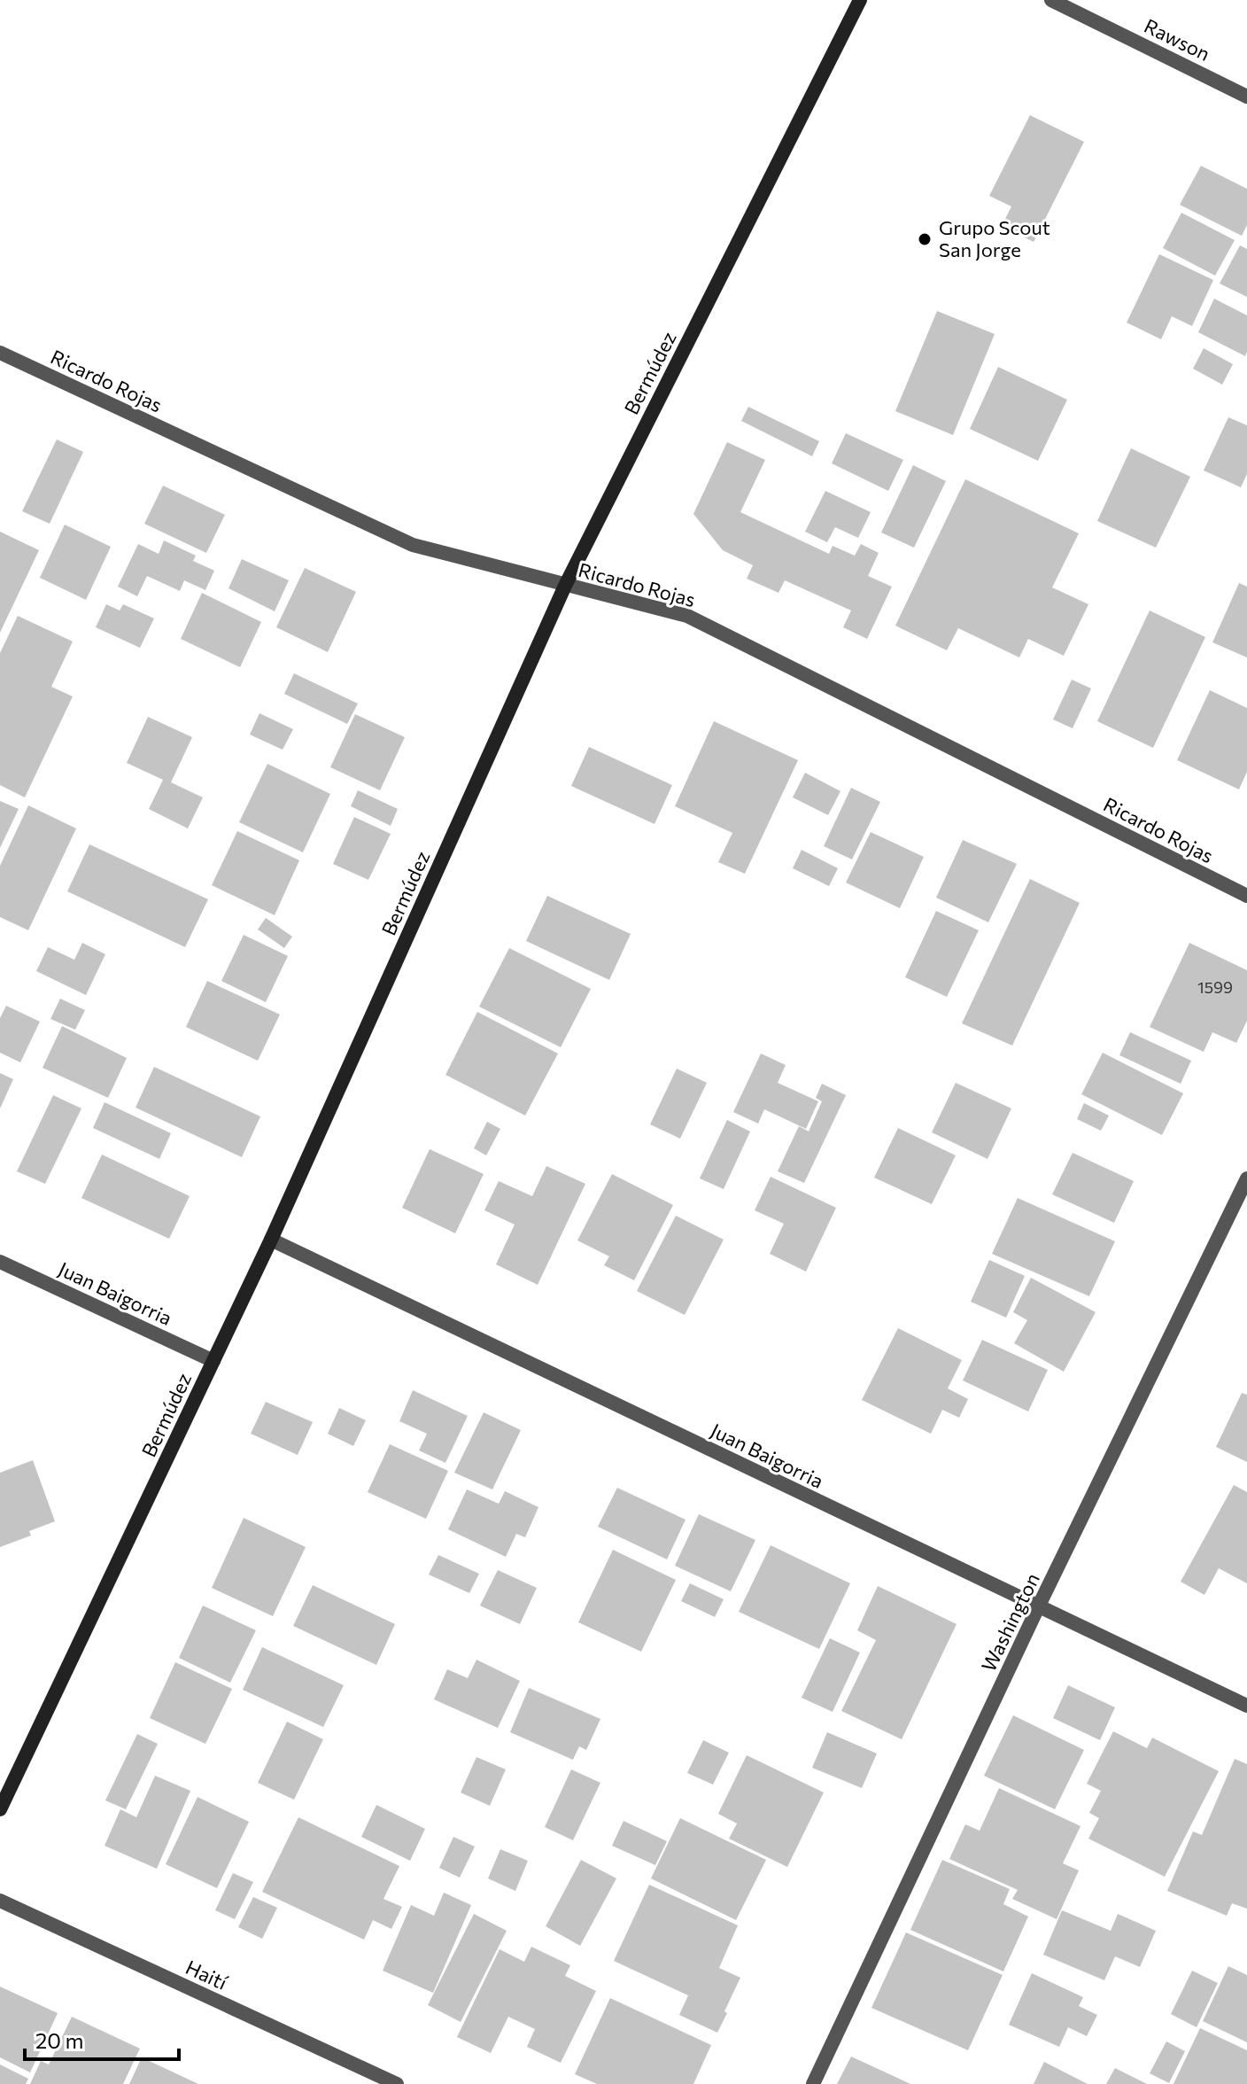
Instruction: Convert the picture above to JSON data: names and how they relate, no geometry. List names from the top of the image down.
{
  "streets": {
    "main road": ["Bermúdez"],
    "street": [
      "Rawson",
      "Ricardo Rojas",
      "Juan Baigorria",
      "Washington",
      "Haití"
    ]
  },
  "crossings": [
    ["Bermúdez", "Ricardo Rojas"],
    ["Bermúdez", "Juan Baigorria"],
    ["Juan Baigorria", "Washington"]
  ],
  "places": ["Grupo Scout San Jorge"],
  "house_numbers": ["1599"],
  "scale_bar": "20 m"
}
